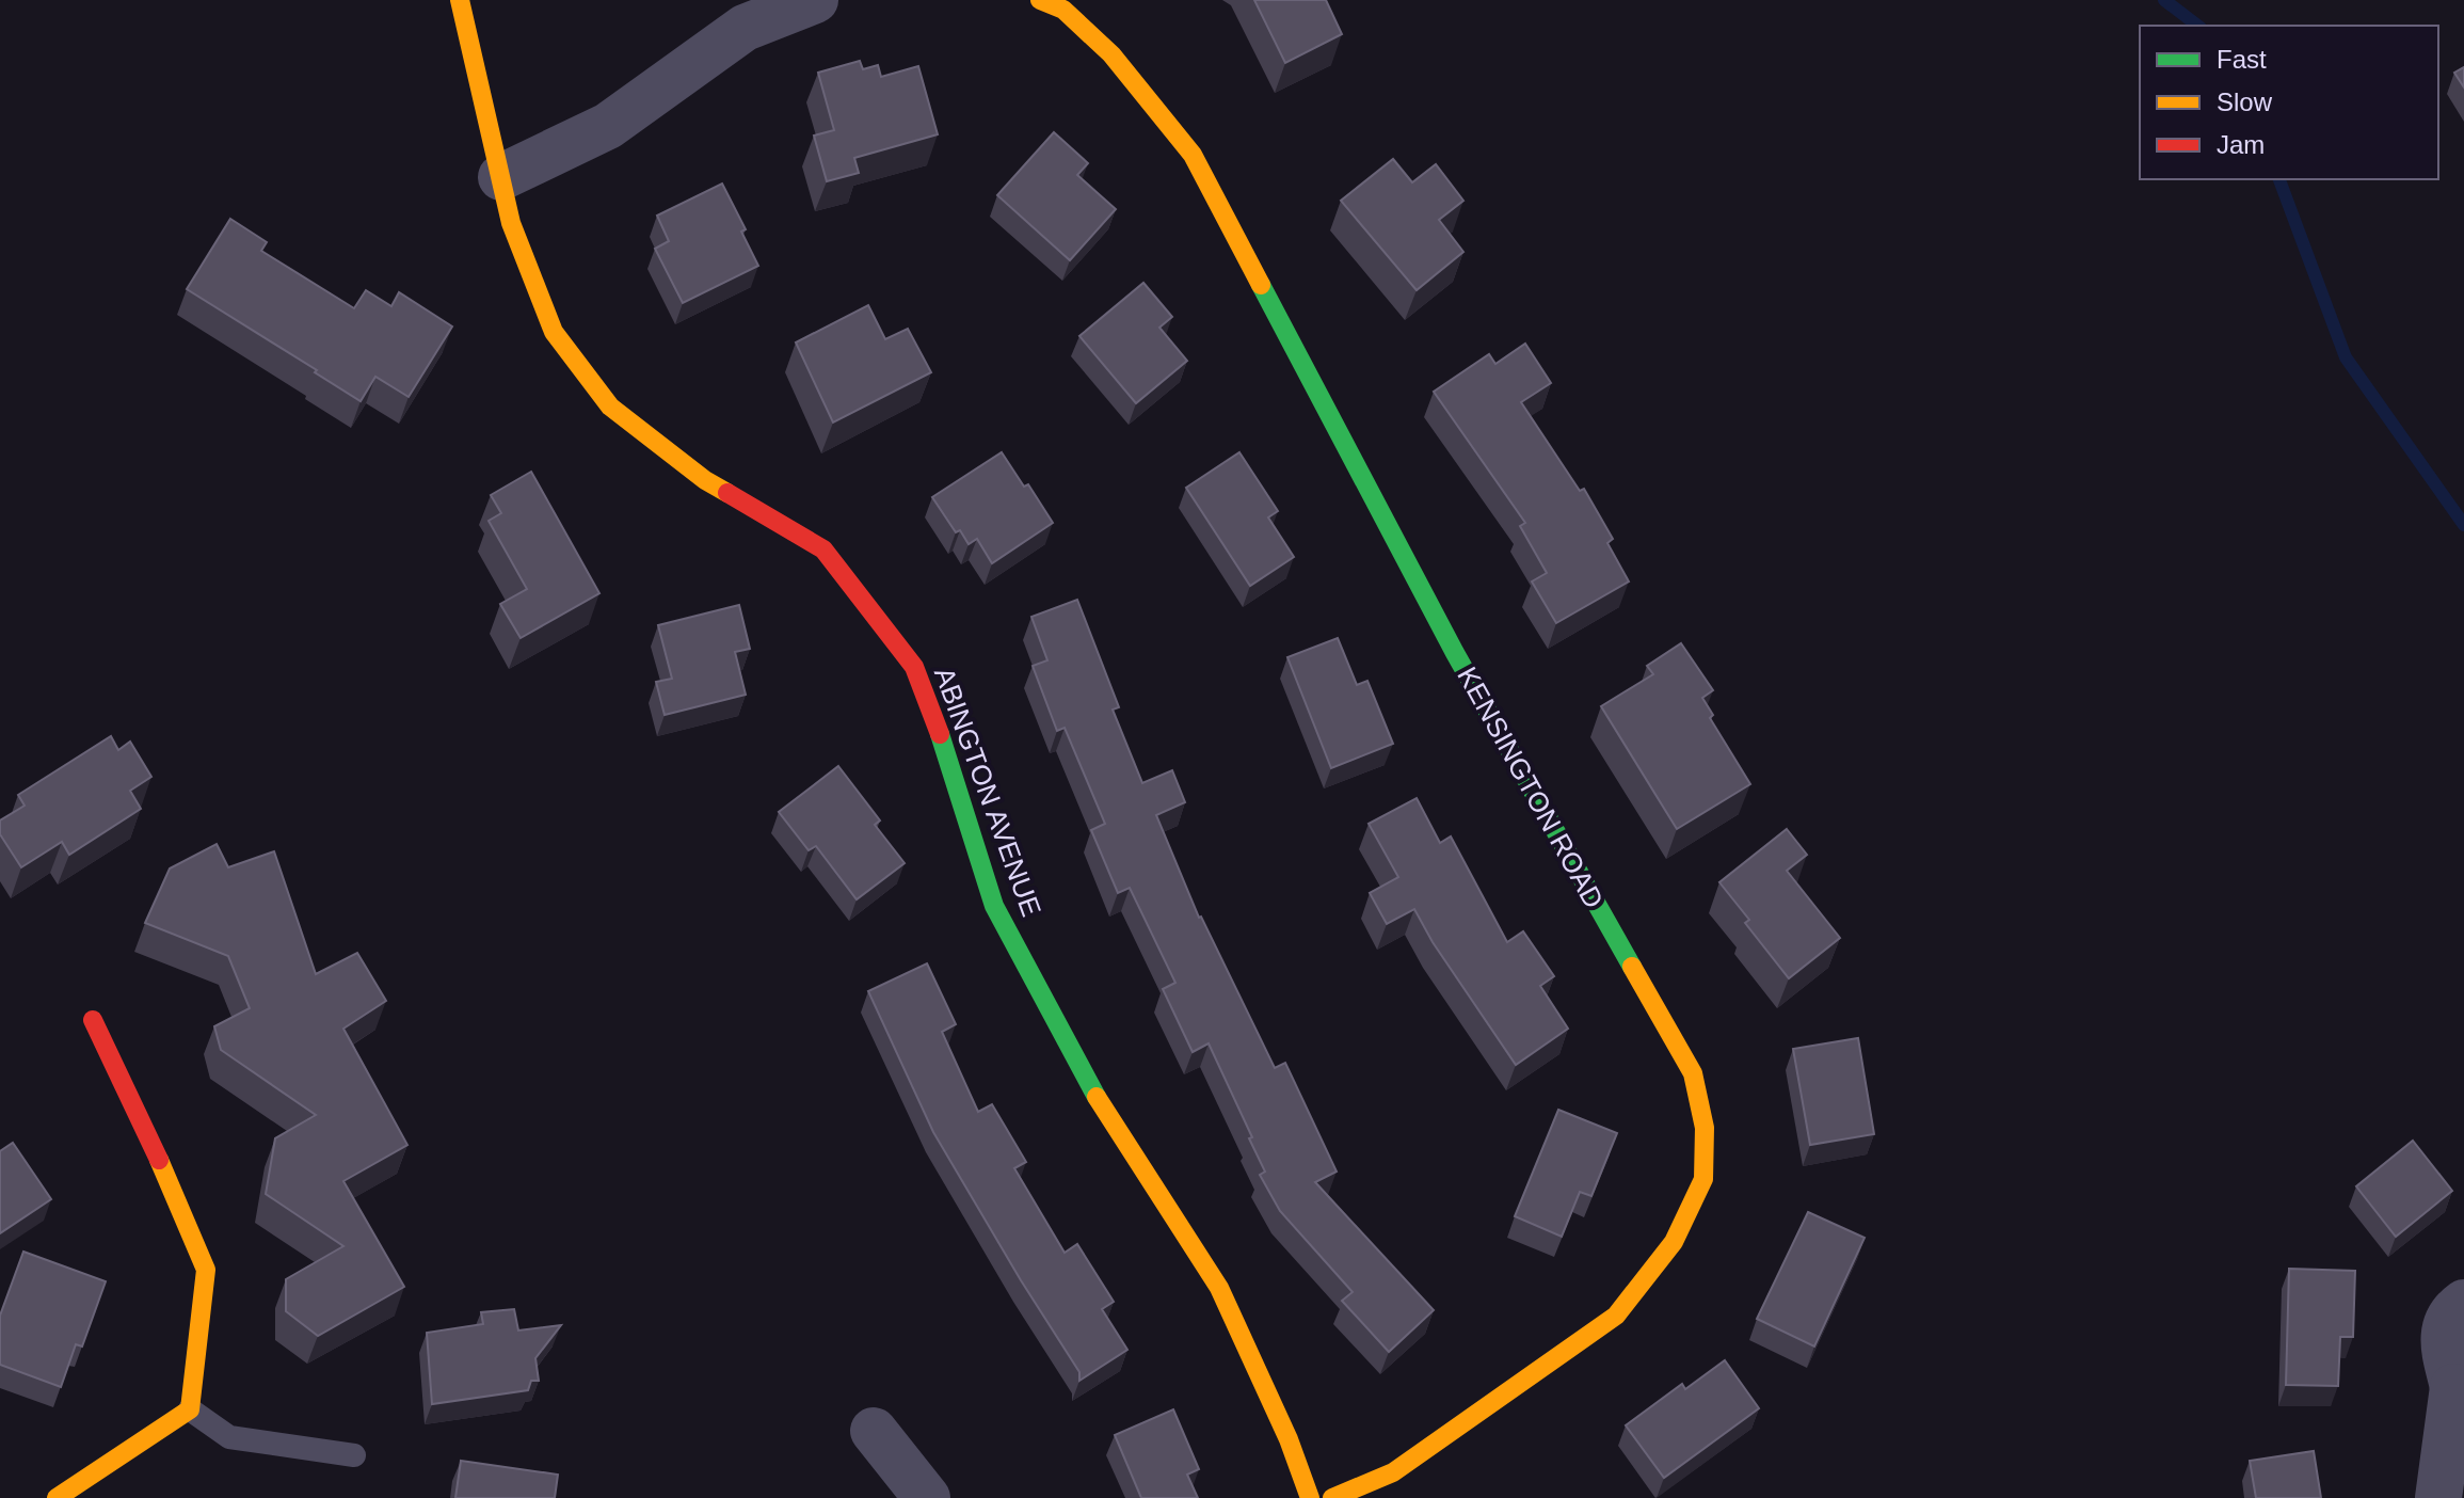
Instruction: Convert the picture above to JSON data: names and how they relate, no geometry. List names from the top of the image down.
{
  "streets": {
    "street": ["KENSINGTON ROAD", "ABINGTON AVENUE"]
  },
  "legend": ["Fast", "Slow", "Jam"]
}
